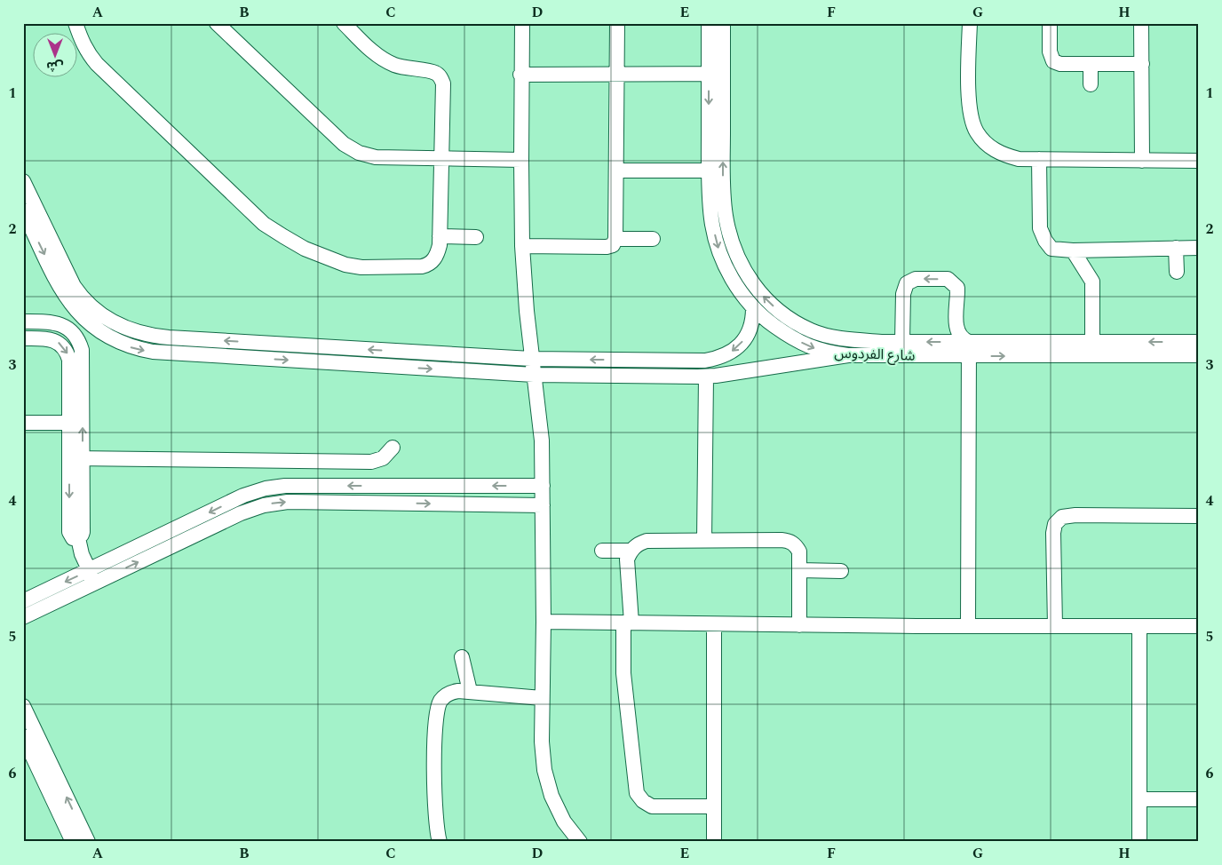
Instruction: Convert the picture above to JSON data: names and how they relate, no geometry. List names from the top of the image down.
{
  "streets": {
    "street": ["شارع الفردوس"]
  },
  "north": "bottom",
  "grid": {
    "columns": [
      "A",
      "B",
      "C",
      "D",
      "E",
      "F",
      "G",
      "H"
    ],
    "rows": [
      "1",
      "2",
      "3",
      "4",
      "5",
      "6"
    ]
  }
}
